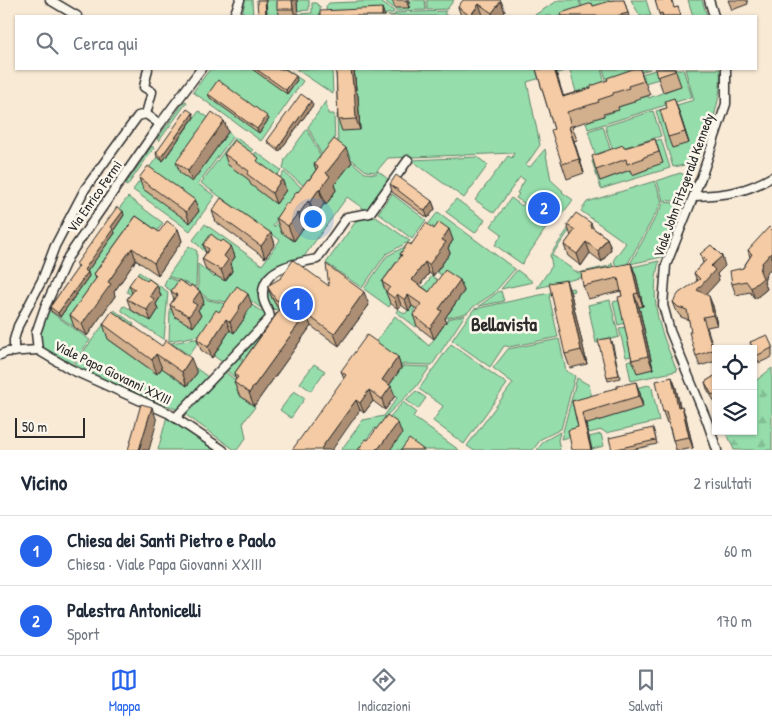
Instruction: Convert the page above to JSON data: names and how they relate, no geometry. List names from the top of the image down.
{
  "streets": {
    "street": ["Viale John Fitzgerald Kennedy", "Via Enrico Fermi", "Viale Papa Giovanni XXIII"]
  },
  "crossings": [
    ["Via Enrico Fermi", "Viale Papa Giovanni XXIII"]
  ],
  "districts": ["Bellavista"],
  "scale_bar": "50 m",
  "page": {
    "search": "Cerca qui",
    "pins": ["2", "1"],
    "scale": "50 m",
    "heading": ["Vicino", "2 risultati"],
    "list": [
      {
        "mark": "1",
        "name": "Chiesa dei Santi Pietro e Paolo",
        "note": "Chiesa · Viale Papa Giovanni XXIII",
        "value": "60 m"
      },
      {
        "mark": "2",
        "name": "Palestra Antonicelli",
        "note": "Sport",
        "value": "170 m"
      }
    ],
    "nav": ["Mappa", "Indicazioni", "Salvati"]
  }
}
